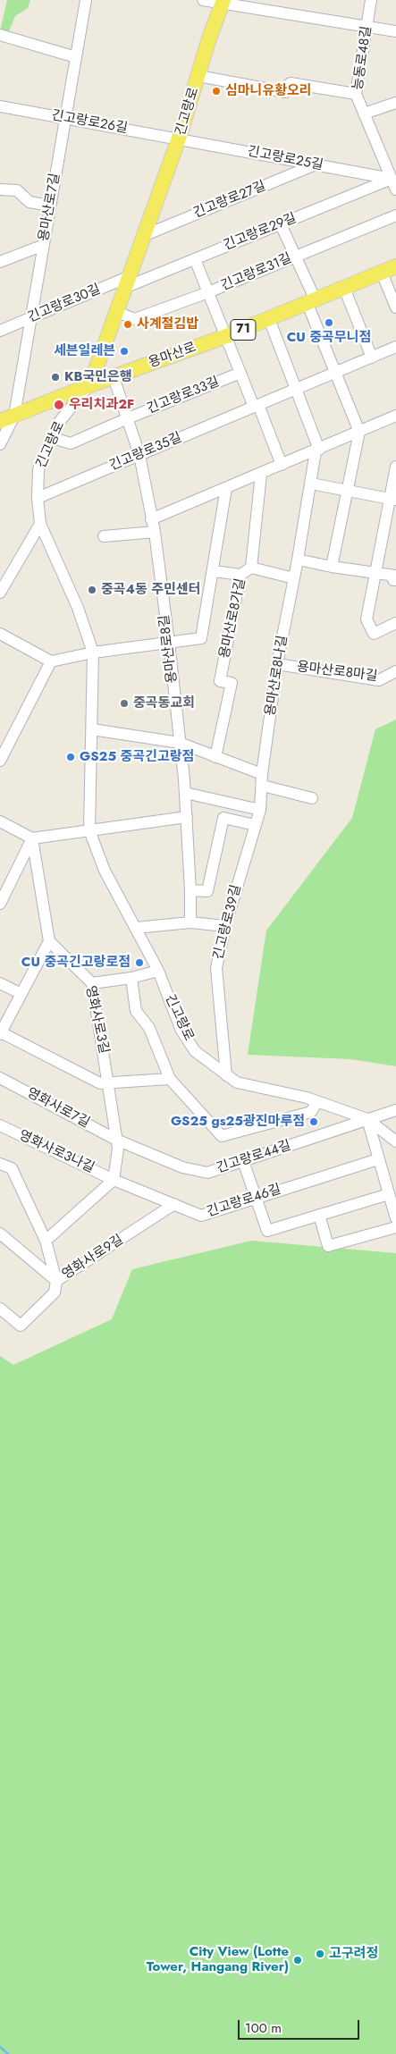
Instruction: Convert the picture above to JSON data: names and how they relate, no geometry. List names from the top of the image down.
{
  "streets": {
    "main road": ["긴고랑로", "71", "용마산로"],
    "street": [
      "능동로48길",
      "긴고랑로26길",
      "긴고랑로25길",
      "긴고랑로27길",
      "용마산로7길",
      "긴고랑로29길",
      "긴고랑로31길",
      "긴고랑로30길",
      "긴고랑로33길",
      "긴고랑로35길",
      "용마산로8가길",
      "용마산로8길",
      "용마산로8마길",
      "용마산로8나길",
      "긴고랑로39길",
      "영화사로3길",
      "영화사로7길",
      "영화사로3나길",
      "긴고랑로44길",
      "긴고랑로46길",
      "영화사로9길"
    ]
  },
  "crossings": [
    ["능동로48길", "긴고랑로25길"],
    ["능동로48길", "긴고랑로29길"],
    ["긴고랑로", "긴고랑로26길"],
    ["긴고랑로", "긴고랑로25길"],
    ["긴고랑로", "긴고랑로27길"],
    ["긴고랑로", "긴고랑로29길"],
    ["긴고랑로", "긴고랑로31길"],
    ["긴고랑로", "긴고랑로30길"],
    ["긴고랑로", "용마산로"],
    ["긴고랑로", "긴고랑로33길"],
    ["긴고랑로", "긴고랑로35길"],
    ["긴고랑로", "긴고랑로39길"],
    ["긴고랑로", "긴고랑로44길"],
    ["긴고랑로26길", "긴고랑로25길"],
    ["긴고랑로26길", "용마산로7길"],
    ["긴고랑로25길", "긴고랑로27길"],
    ["긴고랑로25길", "긴고랑로29길"],
    ["용마산로7길", "긴고랑로30길"],
    ["용마산로7길", "용마산로"],
    ["긴고랑로29길", "긴고랑로30길"],
    ["용마산로", "용마산로8길"],
    ["긴고랑로33길", "용마산로8길"],
    ["긴고랑로35길", "용마산로8길"],
    ["용마산로8마길", "용마산로8나길"],
    ["용마산로8나길", "긴고랑로39길"],
    ["영화사로3길", "영화사로7길"],
    ["영화사로3길", "영화사로3나길"],
    ["영화사로3길", "긴고랑로44길"],
    ["영화사로3길", "긴고랑로46길"],
    ["영화사로7길", "긴고랑로44길"],
    ["영화사로3나길", "긴고랑로46길"],
    ["긴고랑로46길", "영화사로9길"]
  ],
  "places": [
    "심마니유황오리",
    "CU 중곡무니점",
    "사계절김밥",
    "세븐일레븐",
    "KB국민은행",
    "우리치과2F",
    "중곡4동 주민센터",
    "중곡동교회",
    "GS25 중곡긴고랑점",
    "CU 중곡긴고랑로점",
    "GS25 gs25광진마루점",
    "고구려정",
    "City View (Lotte Tower, Hangang River)"
  ],
  "scale_bar": "100 m"
}
